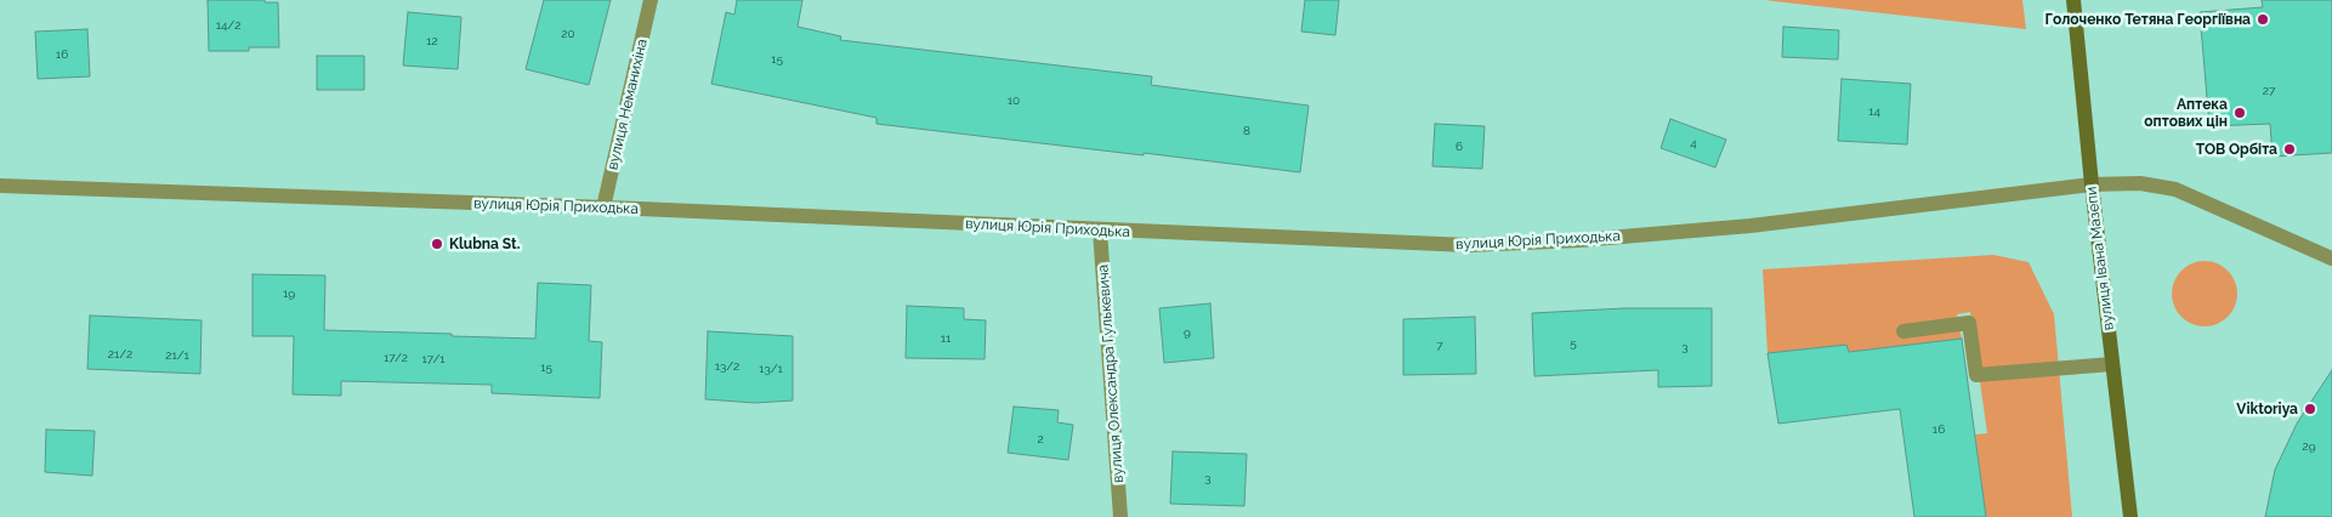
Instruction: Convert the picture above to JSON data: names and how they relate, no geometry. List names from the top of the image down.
{
  "streets": {
    "main road": ["вулиця Івана Мазепи"],
    "street": ["вулиця Неманихіна", "вулиця Юрія Приходька", "вулиця Олександра Гулькевича"]
  },
  "crossings": [
    ["вулиця Неманихіна", "вулиця Юрія Приходька"],
    ["вулиця Юрія Приходька", "вулиця Івана Мазепи"],
    ["вулиця Юрія Приходька", "вулиця Олександра Гулькевича"]
  ],
  "places": [
    "Голоченко Тетяна Георгіївна",
    "Аптека оптових цін",
    "ТОВ Орбіта",
    "Klubna St.",
    "Viktoriya"
  ],
  "house_numbers": [
    "14/2",
    "20",
    "12",
    "16",
    "15",
    "27",
    "10",
    "14",
    "8",
    "4",
    "6",
    "19",
    "9",
    "11",
    "5",
    "7",
    "3",
    "21/2",
    "21/1",
    "17/2",
    "17/1",
    "13/2",
    "15",
    "13/1",
    "16",
    "2",
    "29",
    "3"
  ]
}
